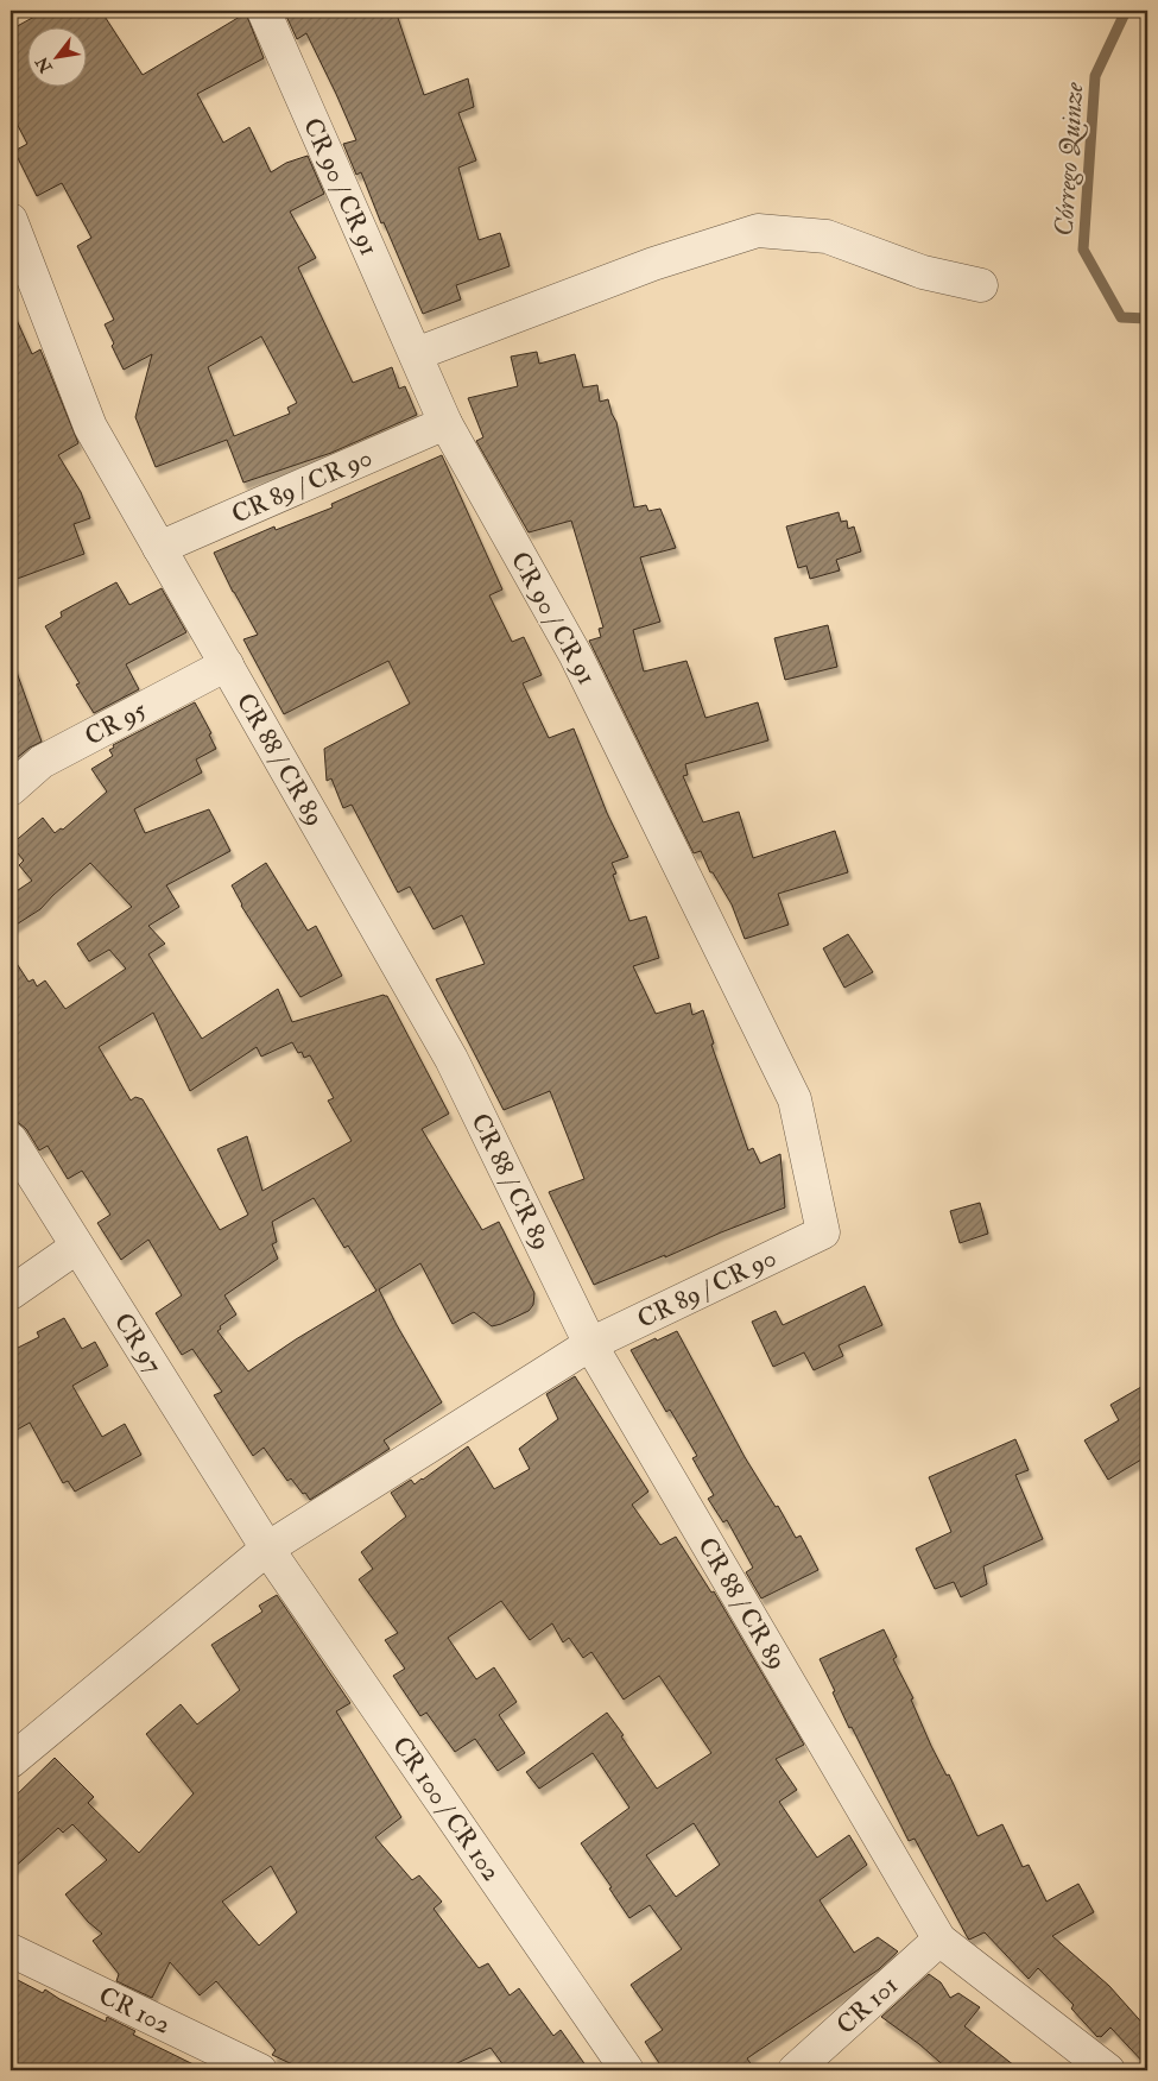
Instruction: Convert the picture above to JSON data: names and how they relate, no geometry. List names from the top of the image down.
{
  "streets": {
    "street": [
      "CR 90 / CR 91",
      "CR 89 / CR 90",
      "CR 95",
      "CR 88 / CR 89",
      "CR 97",
      "CR 100 / CR 102",
      "CR 101",
      "CR 102"
    ]
  },
  "crossings": [
    ["CR 90 / CR 91", "CR 89 / CR 90"],
    ["CR 89 / CR 90", "CR 88 / CR 89"],
    ["CR 89 / CR 90", "CR 97"],
    ["CR 89 / CR 90", "CR 100 / CR 102"],
    ["CR 95", "CR 88 / CR 89"],
    ["CR 88 / CR 89", "CR 101"],
    ["CR 97", "CR 100 / CR 102"]
  ],
  "water": ["Córrego Quinze"],
  "north": "bottom left"
}
